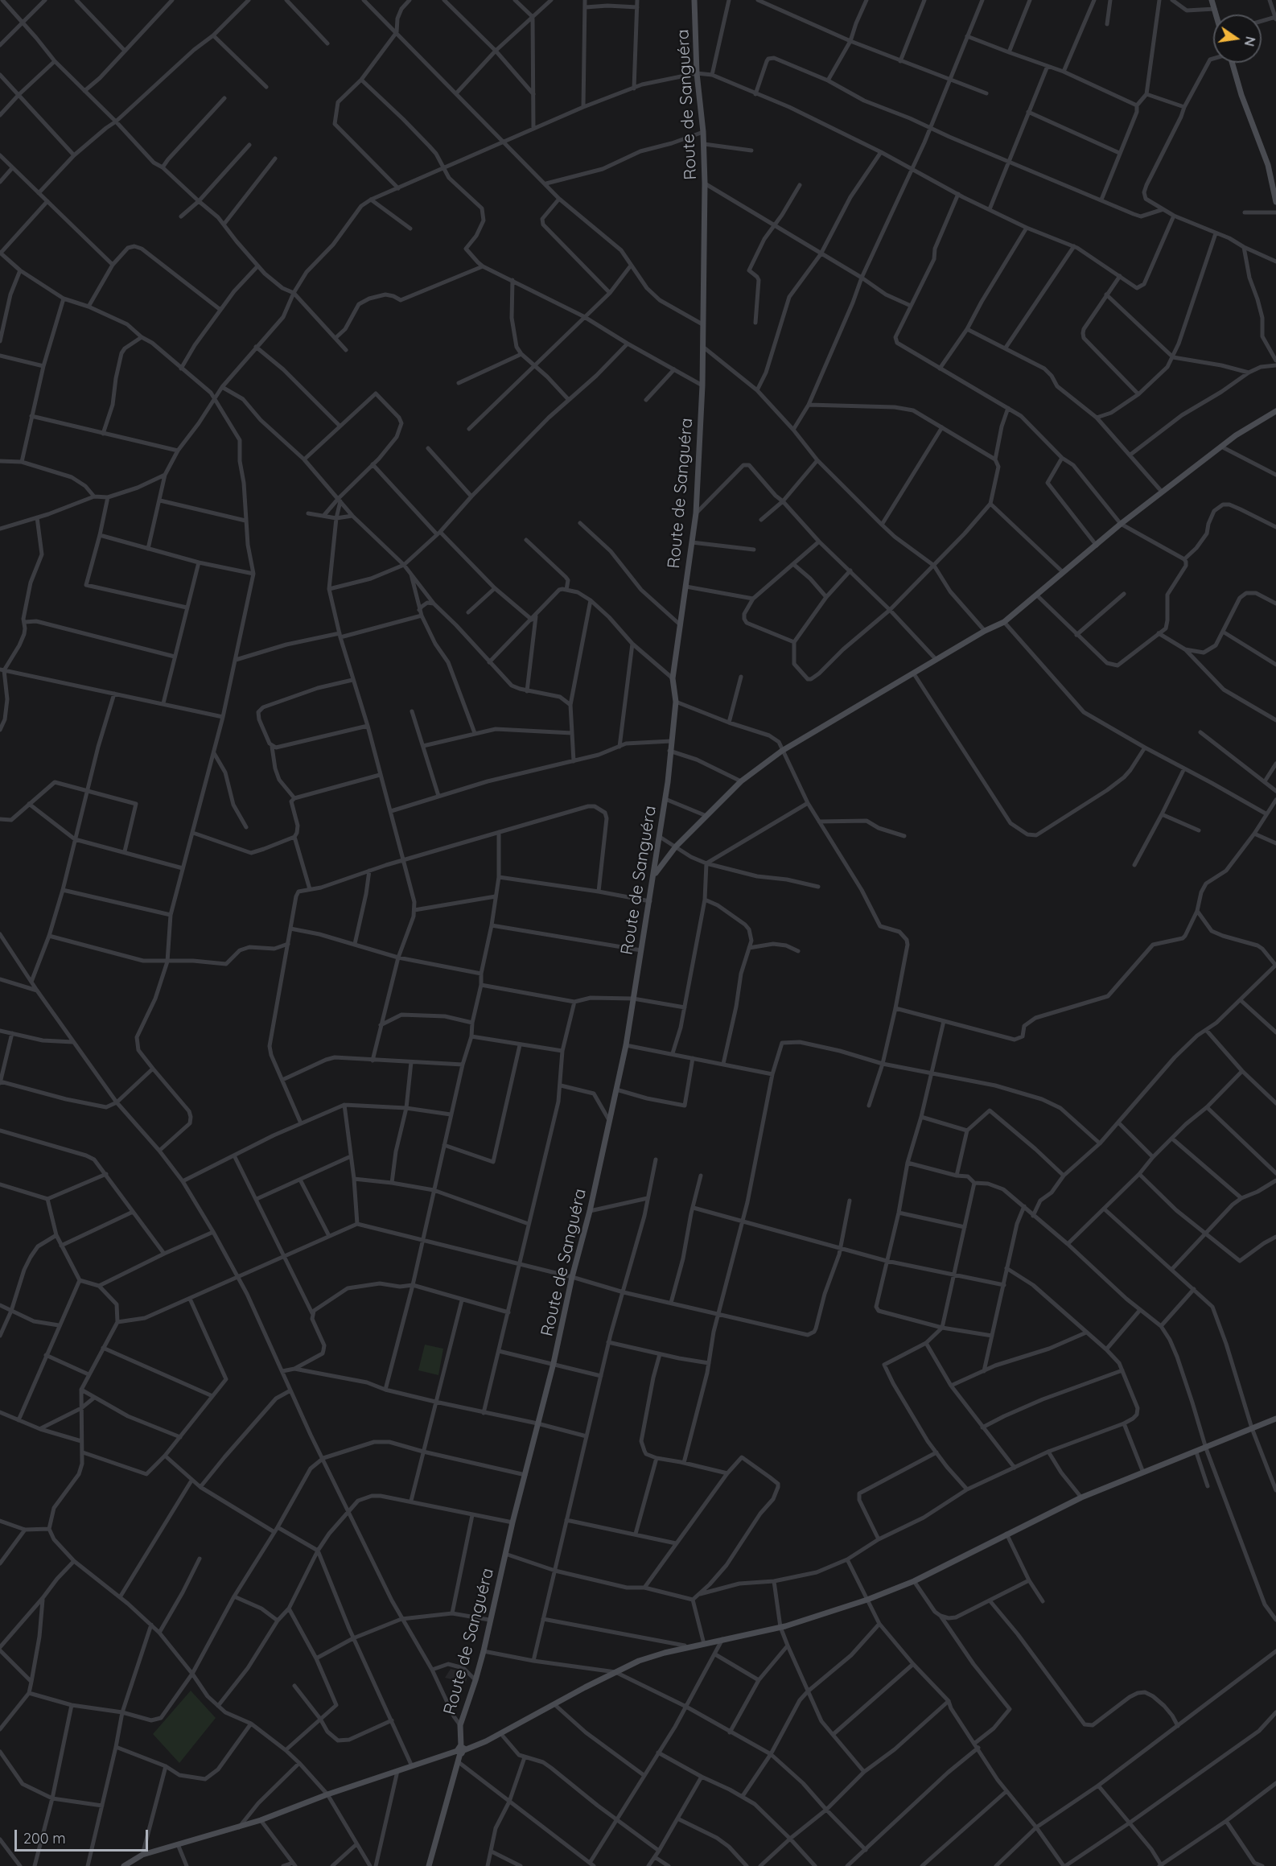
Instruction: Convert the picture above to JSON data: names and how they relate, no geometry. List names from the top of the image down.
{
  "streets": {
    "street": ["Route de Sanguéra"]
  },
  "scale_bar": "200 m",
  "north": "right"
}
